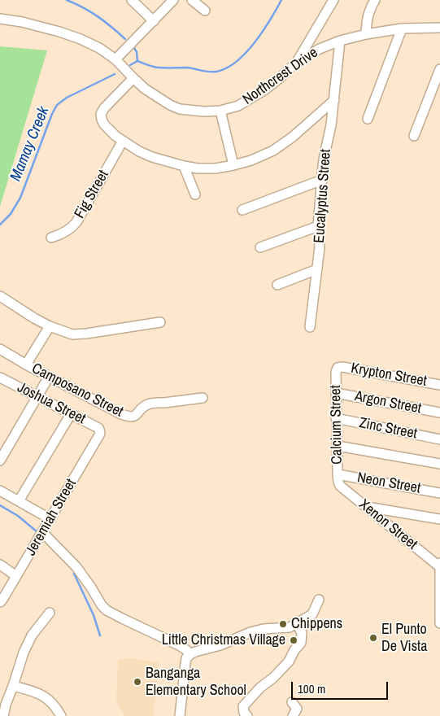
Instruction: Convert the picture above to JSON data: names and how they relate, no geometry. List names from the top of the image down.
{
  "streets": {
    "street": [
      "Northcrest Drive",
      "Fig Street",
      "Eucalyptus Street",
      "Krypton Street",
      "Camposano Street",
      "Argon Street",
      "Joshua Street",
      "Calcium Street",
      "Zinc Street",
      "Neon Street",
      "Jeremiah Street",
      "Xenon Street"
    ]
  },
  "crossings": [
    ["Northcrest Drive", "Eucalyptus Street"],
    ["Krypton Street", "Calcium Street"],
    ["Argon Street", "Calcium Street"],
    ["Joshua Street", "Jeremiah Street"],
    ["Calcium Street", "Zinc Street"],
    ["Calcium Street", "Neon Street"],
    ["Calcium Street", "Xenon Street"],
    ["Neon Street", "Xenon Street"]
  ],
  "water": ["Mamay Creek"],
  "places": [
    "Chippens",
    "El Punto De Vista",
    "Little Christmas Village",
    "Banganga Elementary School"
  ],
  "scale_bar": "100 m"
}
